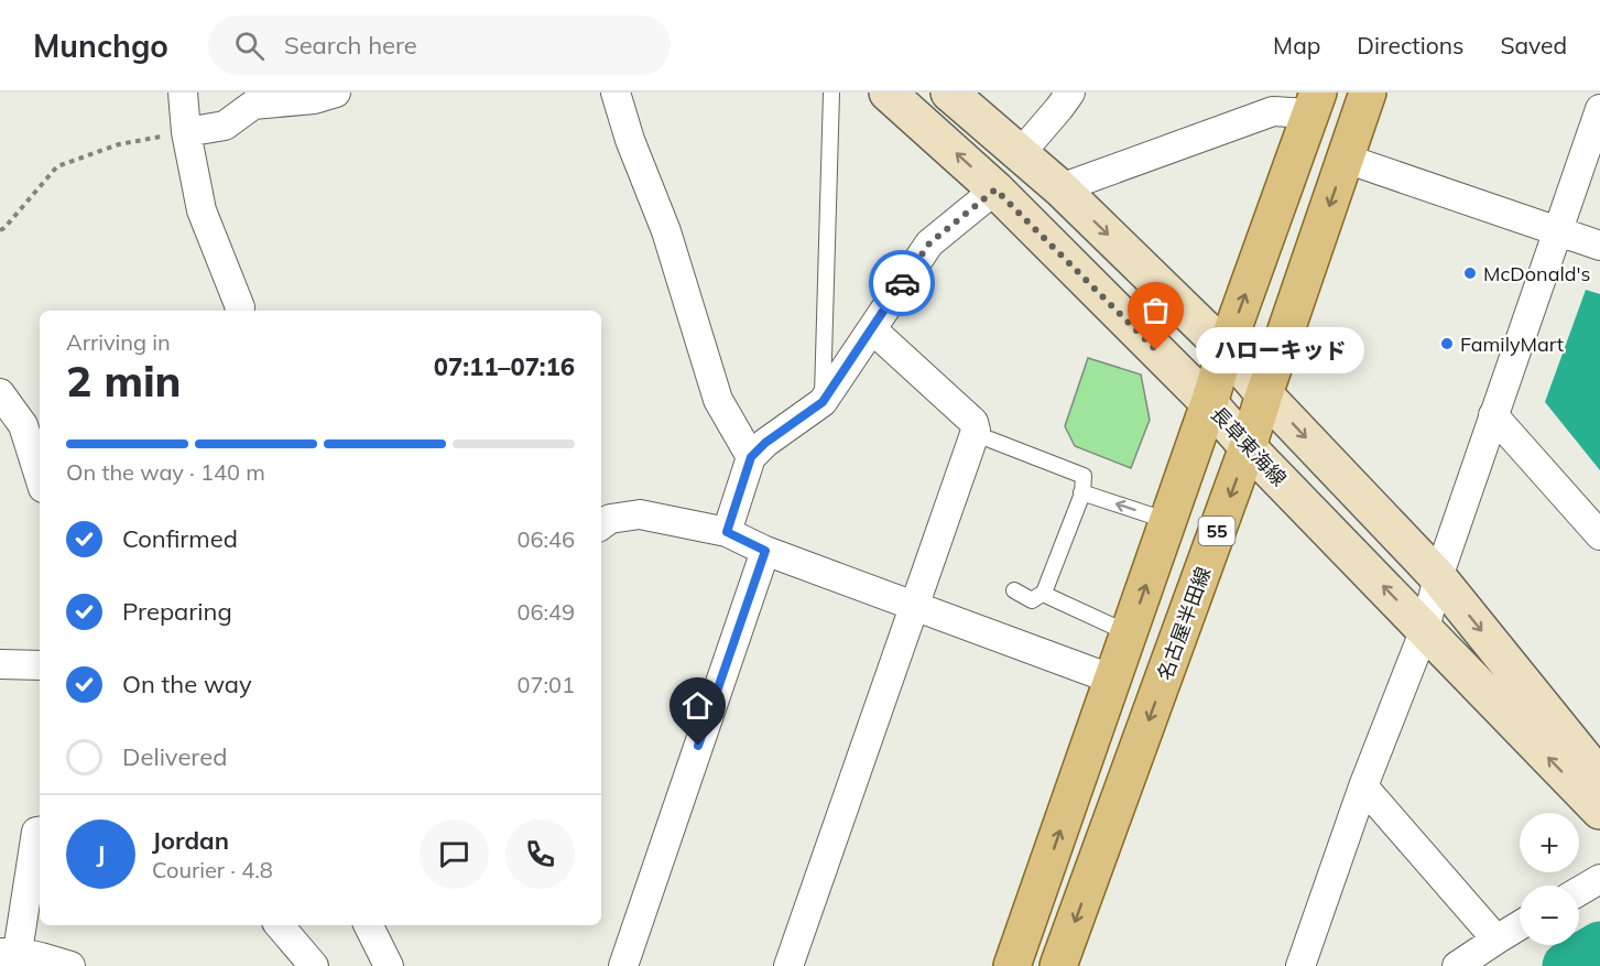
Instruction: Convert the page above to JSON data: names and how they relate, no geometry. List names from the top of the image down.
{
  "streets": {
    "main road": ["長草東海線", "55", "名古屋半田線"]
  },
  "crossings": [
    ["長草東海線", "55"],
    ["長草東海線", "名古屋半田線"]
  ],
  "places": ["McDonald's", "FamilyMart", "ハローキッド"],
  "page": {
    "header": "Munchgo",
    "search": "Search here",
    "nav": ["Map", "Directions", "Saved"],
    "heading": ["2 min", "Arriving in", "07:11–07:16"],
    "panel": ["Jordan", "Courier · 4.8"],
    "bubble": "ハローキッド",
    "bar": "On the way · 140 m",
    "list": [
      ["Confirmed", "06:46"],
      ["Preparing", "06:49"],
      ["On the way", "07:01"],
      "Delivered"
    ],
    "map_buttons": ["+", "−"],
    "round": "J"
  }
}
